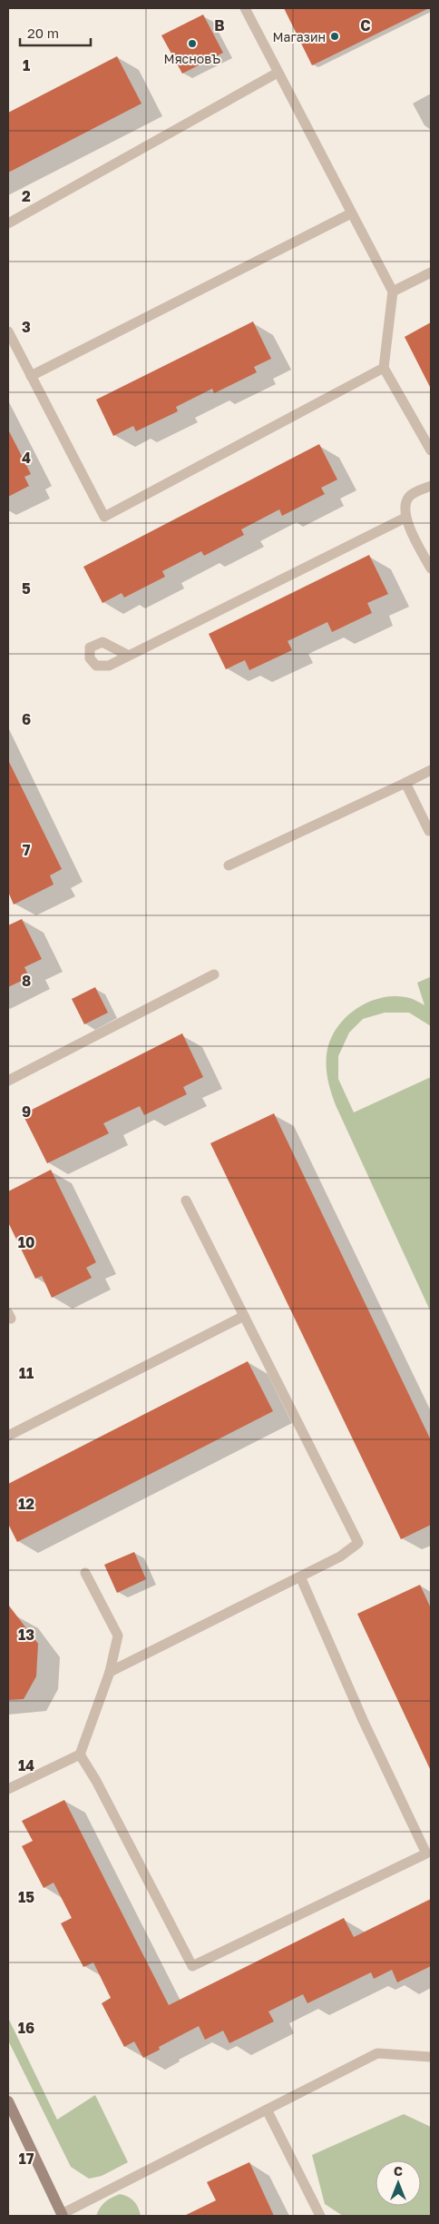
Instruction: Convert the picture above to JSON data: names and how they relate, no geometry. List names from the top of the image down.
{
  "places": ["Магазин", "МясновЪ"],
  "scale_bar": "20 m",
  "north": "top",
  "grid": {
    "columns": ["B", "C"],
    "rows": [
      "1",
      "2",
      "3",
      "4",
      "5",
      "6",
      "7",
      "8",
      "9",
      "10",
      "11",
      "12",
      "13",
      "14",
      "15",
      "16",
      "17"
    ]
  }
}
